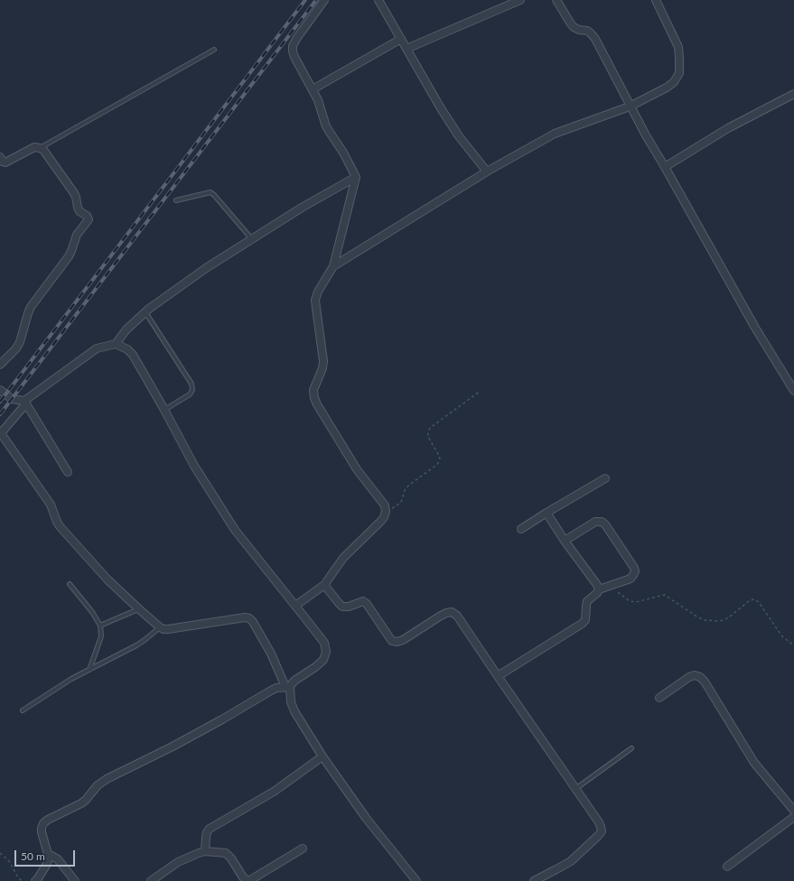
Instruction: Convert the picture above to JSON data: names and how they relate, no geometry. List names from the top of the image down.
{
  "scale_bar": "50 m"
}
